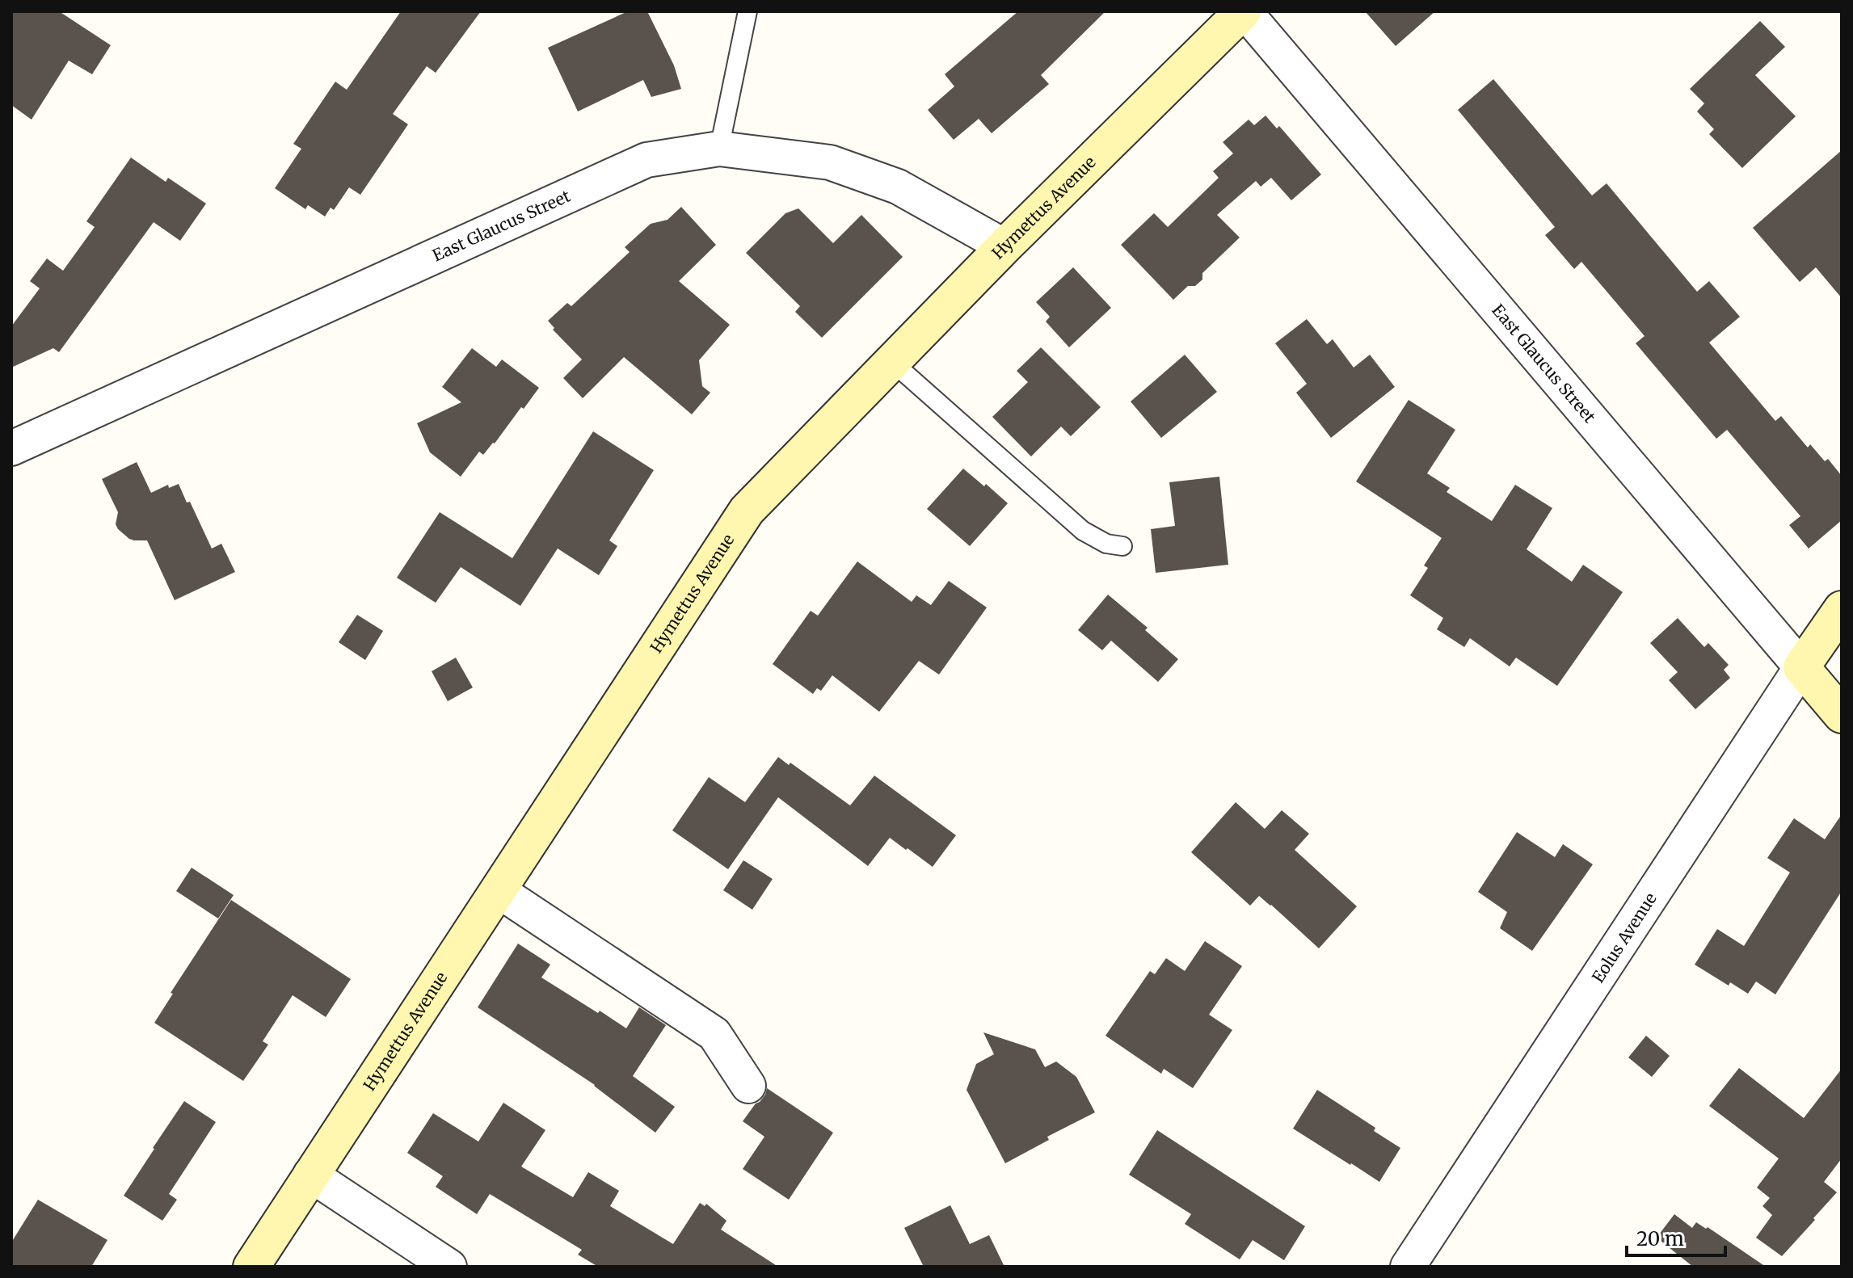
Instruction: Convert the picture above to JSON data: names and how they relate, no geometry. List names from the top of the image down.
{
  "streets": {
    "street": ["Hymettus Avenue", "East Glaucus Street", "Eolus Avenue"]
  },
  "crossings": [
    ["Hymettus Avenue", "East Glaucus Street"],
    ["East Glaucus Street", "Eolus Avenue"]
  ],
  "scale_bar": "20 m"
}
